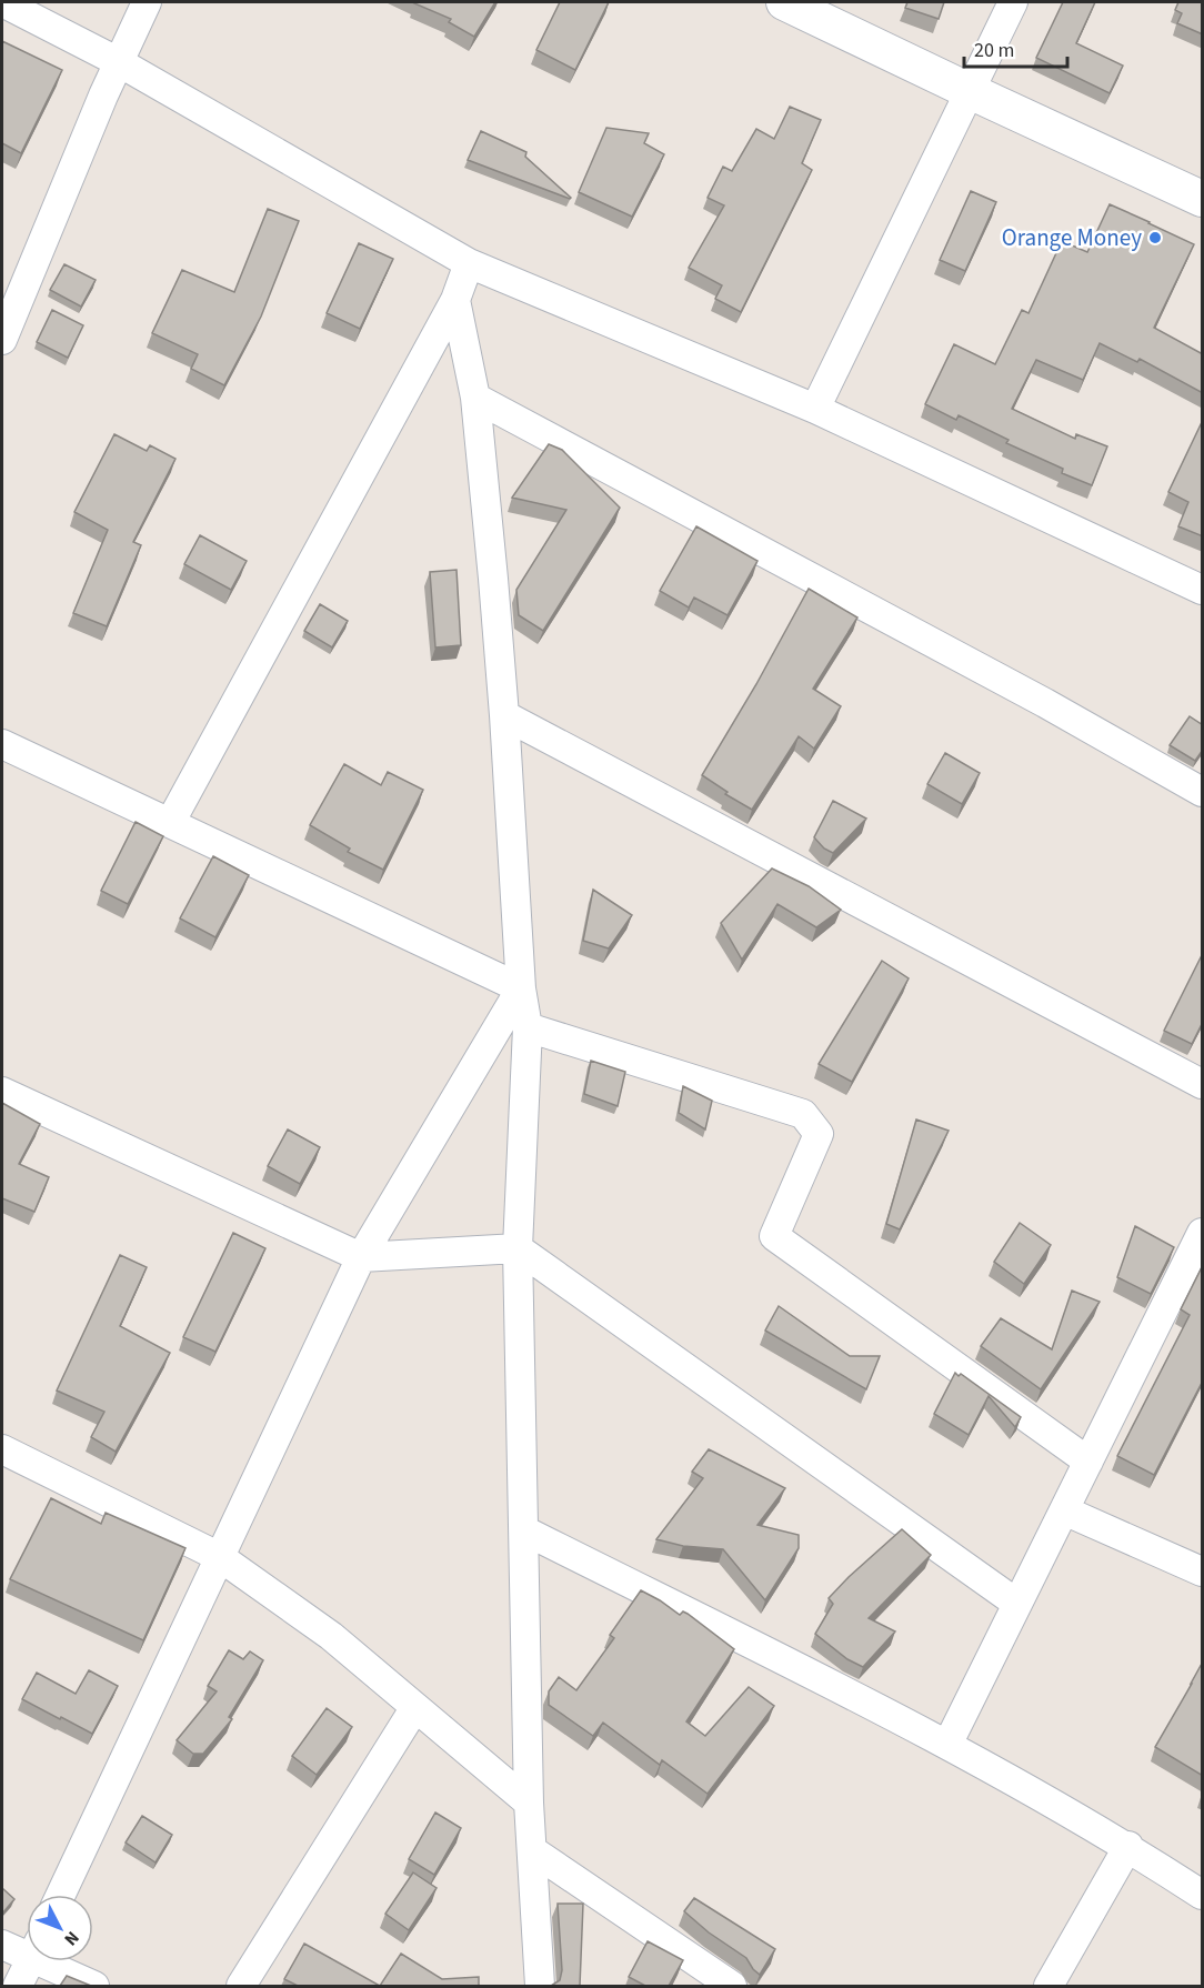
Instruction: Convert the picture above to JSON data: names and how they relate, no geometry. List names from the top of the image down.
{
  "places": ["Orange Money"],
  "scale_bar": "20 m",
  "north": "bottom right"
}
